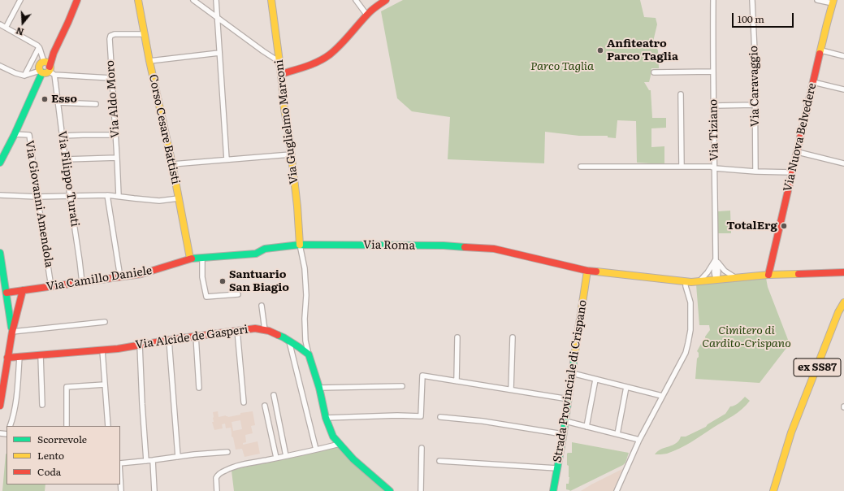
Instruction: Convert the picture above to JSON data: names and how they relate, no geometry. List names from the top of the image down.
{
  "streets": {
    "main road": [
      "Via Guglielmo Marconi",
      "Corso Cesare Battisti",
      "Via Nuova Belvedere",
      "Via Roma",
      "Via Camillo Daniele",
      "Via Alcide de Gasperi",
      "ex SS87",
      "Strada Provinciale di Crispano"
    ],
    "street": [
      "Via Caravaggio",
      "Via Aldo Moro",
      "Via Tiziano",
      "Via Filippo Turati",
      "Via Giovanni Amendola"
    ]
  },
  "crossings": [
    ["Via Aldo Moro", "Corso Cesare Battisti"],
    ["Via Guglielmo Marconi", "Via Roma"],
    ["Corso Cesare Battisti", "Via Roma"],
    ["Corso Cesare Battisti", "Via Camillo Daniele"],
    ["Via Tiziano", "Via Roma"],
    ["Via Nuova Belvedere", "Via Roma"],
    ["Via Filippo Turati", "Via Camillo Daniele"],
    ["Via Giovanni Amendola", "Via Camillo Daniele"],
    ["Via Roma", "Via Camillo Daniele"],
    ["Via Roma", "Strada Provinciale di Crispano"]
  ],
  "parks": ["Parco Taglia", "Cimitero di Cardito-Crispano"],
  "places": [
    "Anfiteatro Parco Taglia",
    "Esso",
    "TotalErg",
    "Santuario San Biagio"
  ],
  "legend": ["Scorrevole", "Lento", "Coda"],
  "scale_bar": "100 m",
  "north": "bottom"
}
